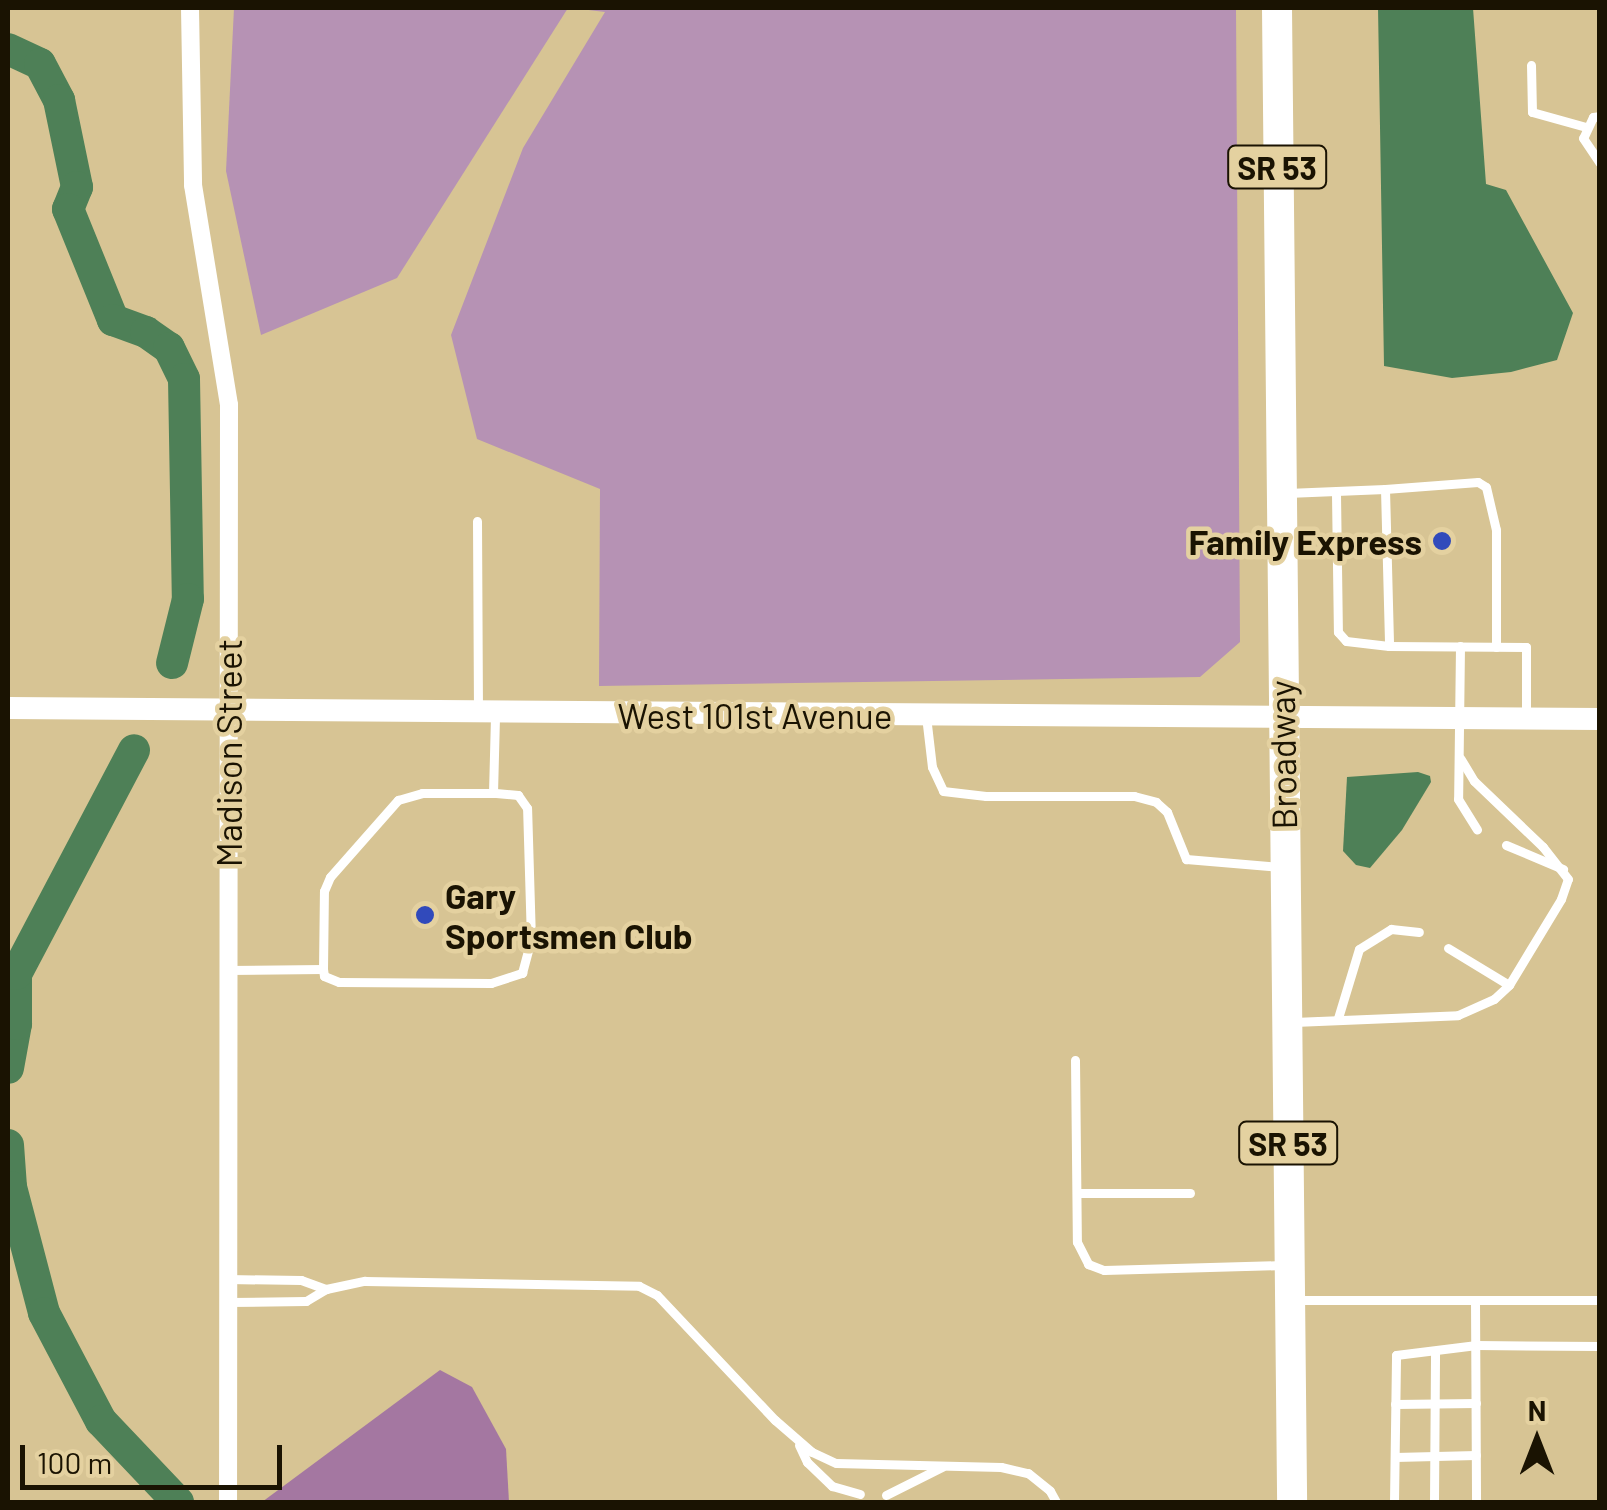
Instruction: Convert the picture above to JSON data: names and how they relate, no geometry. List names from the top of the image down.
{
  "streets": {
    "main road": ["SR 53", "Broadway"],
    "street": ["West 101st Avenue", "Madison Street"]
  },
  "crossings": [
    ["West 101st Avenue", "Madison Street"],
    ["West 101st Avenue", "Broadway"]
  ],
  "places": ["Family Express", "Gary Sportsmen Club"],
  "scale_bar": "100 m",
  "north": "top"
}
